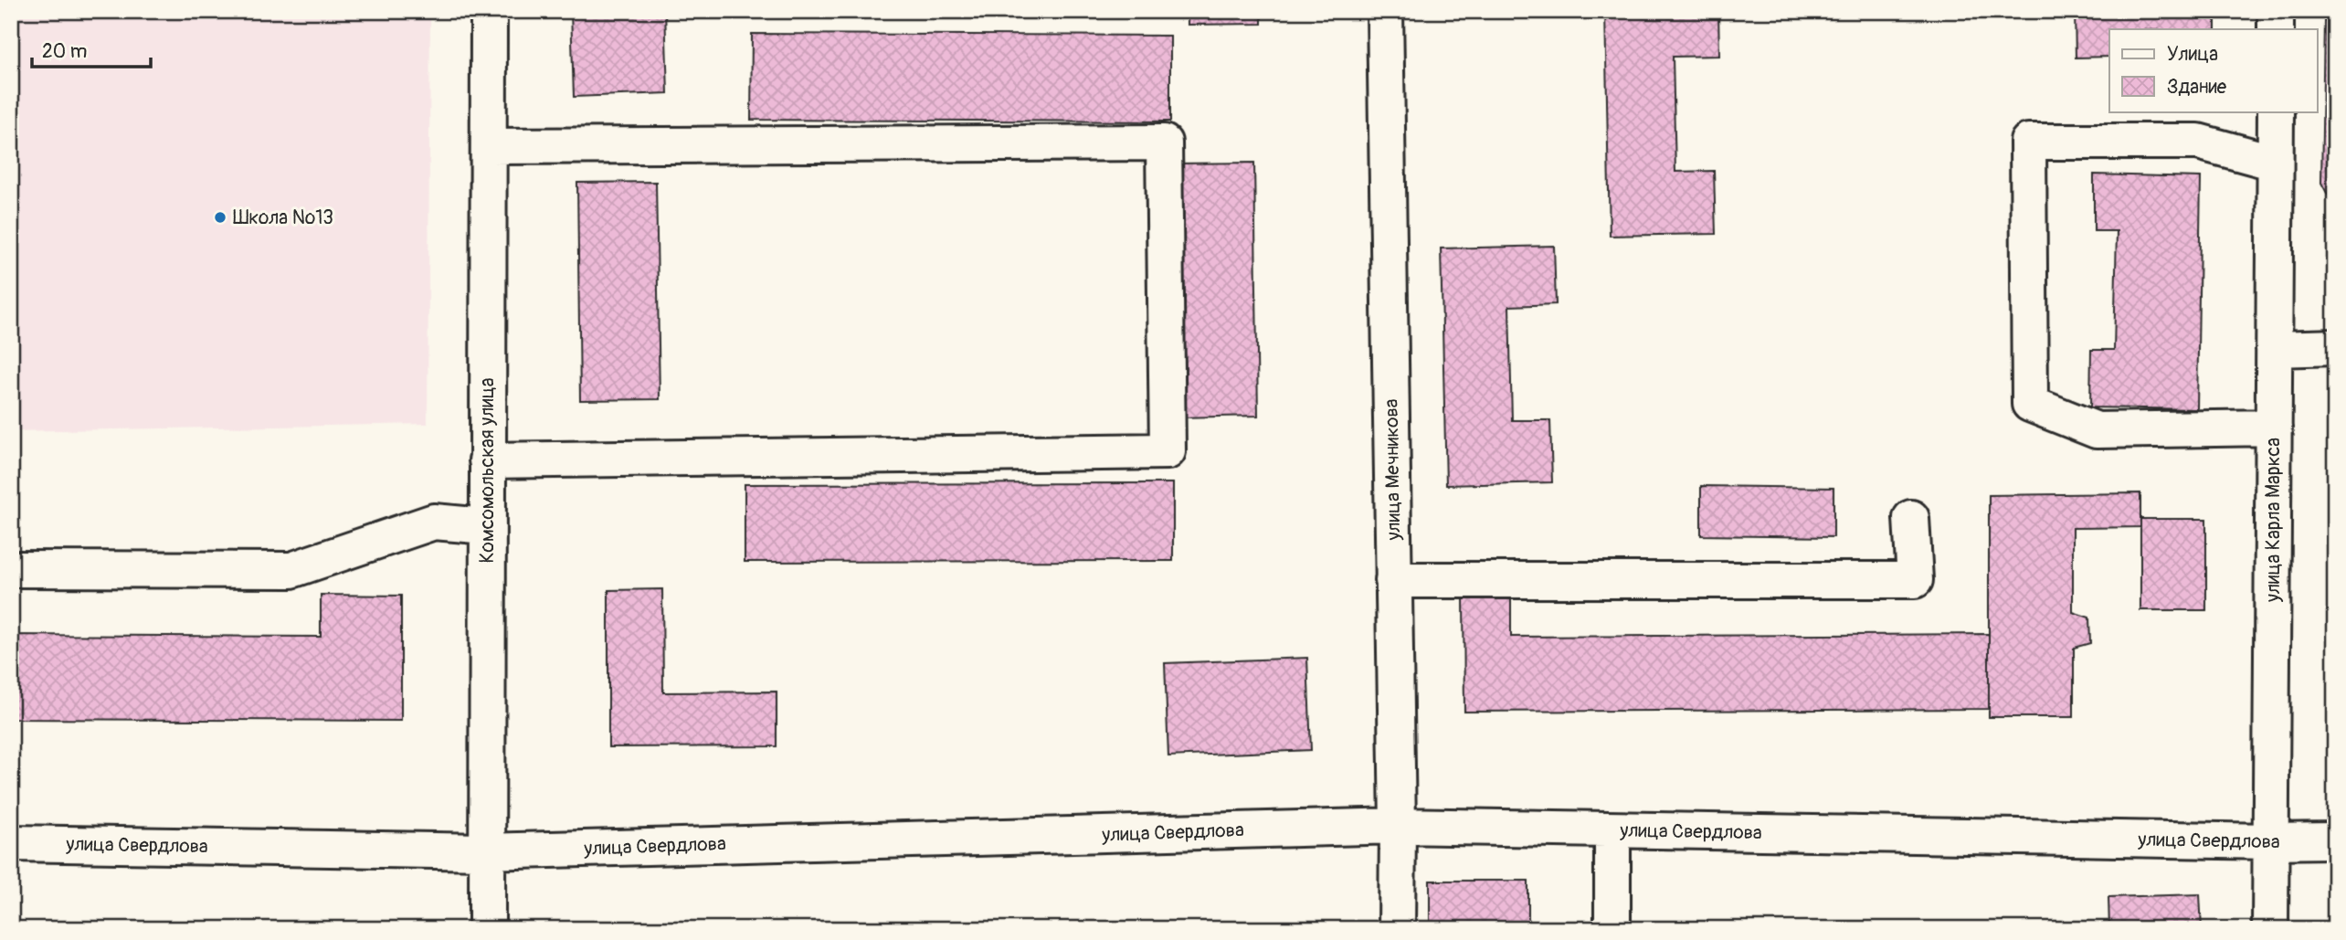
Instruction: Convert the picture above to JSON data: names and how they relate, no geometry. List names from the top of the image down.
{
  "streets": {
    "street": [
      "улица Мечникова",
      "Комсомольская улица",
      "улица Карла Маркса",
      "улица Свердлова"
    ]
  },
  "crossings": [
    ["улица Мечникова", "улица Свердлова"],
    ["Комсомольская улица", "улица Свердлова"],
    ["улица Карла Маркса", "улица Свердлова"]
  ],
  "places": ["Школа №13"],
  "legend": ["Улица", "Здание"],
  "scale_bar": "20 m"
}
